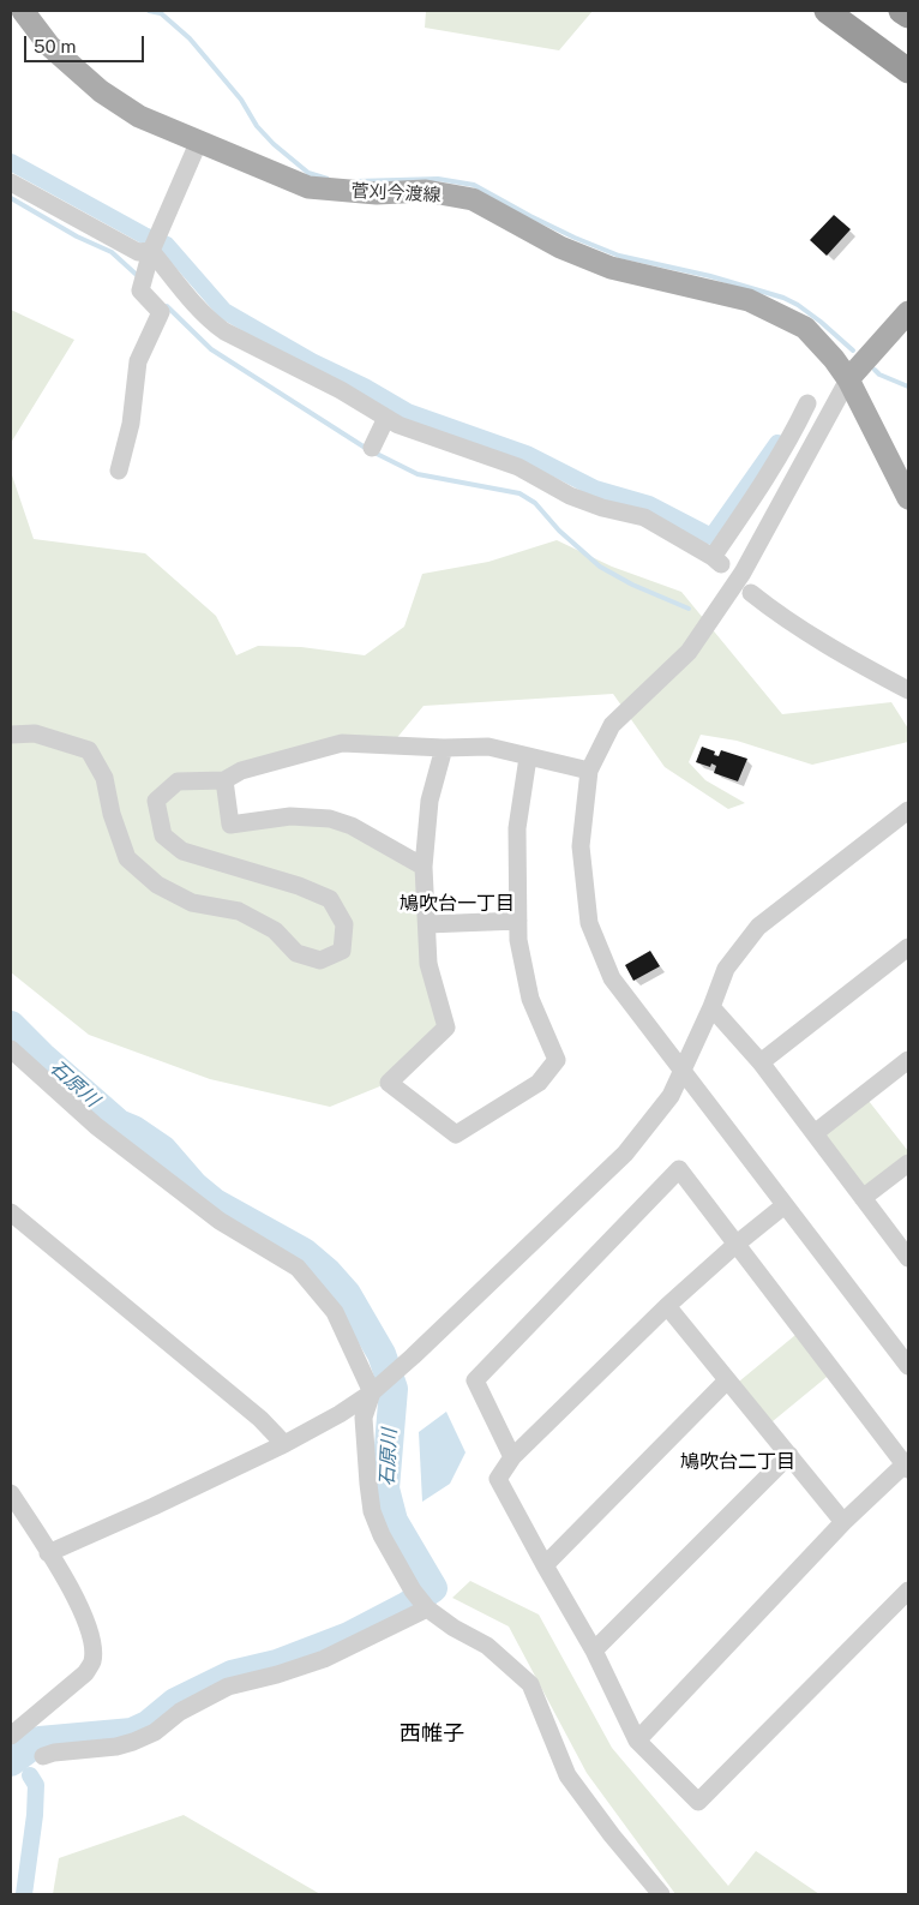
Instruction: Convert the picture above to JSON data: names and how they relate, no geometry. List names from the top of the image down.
{
  "streets": {
    "main road": ["菅刈今渡線"]
  },
  "districts": ["鳩吹台一丁目", "鳩吹台二丁目", "西帷子"],
  "water": ["石原川"],
  "scale_bar": "50 m"
}
